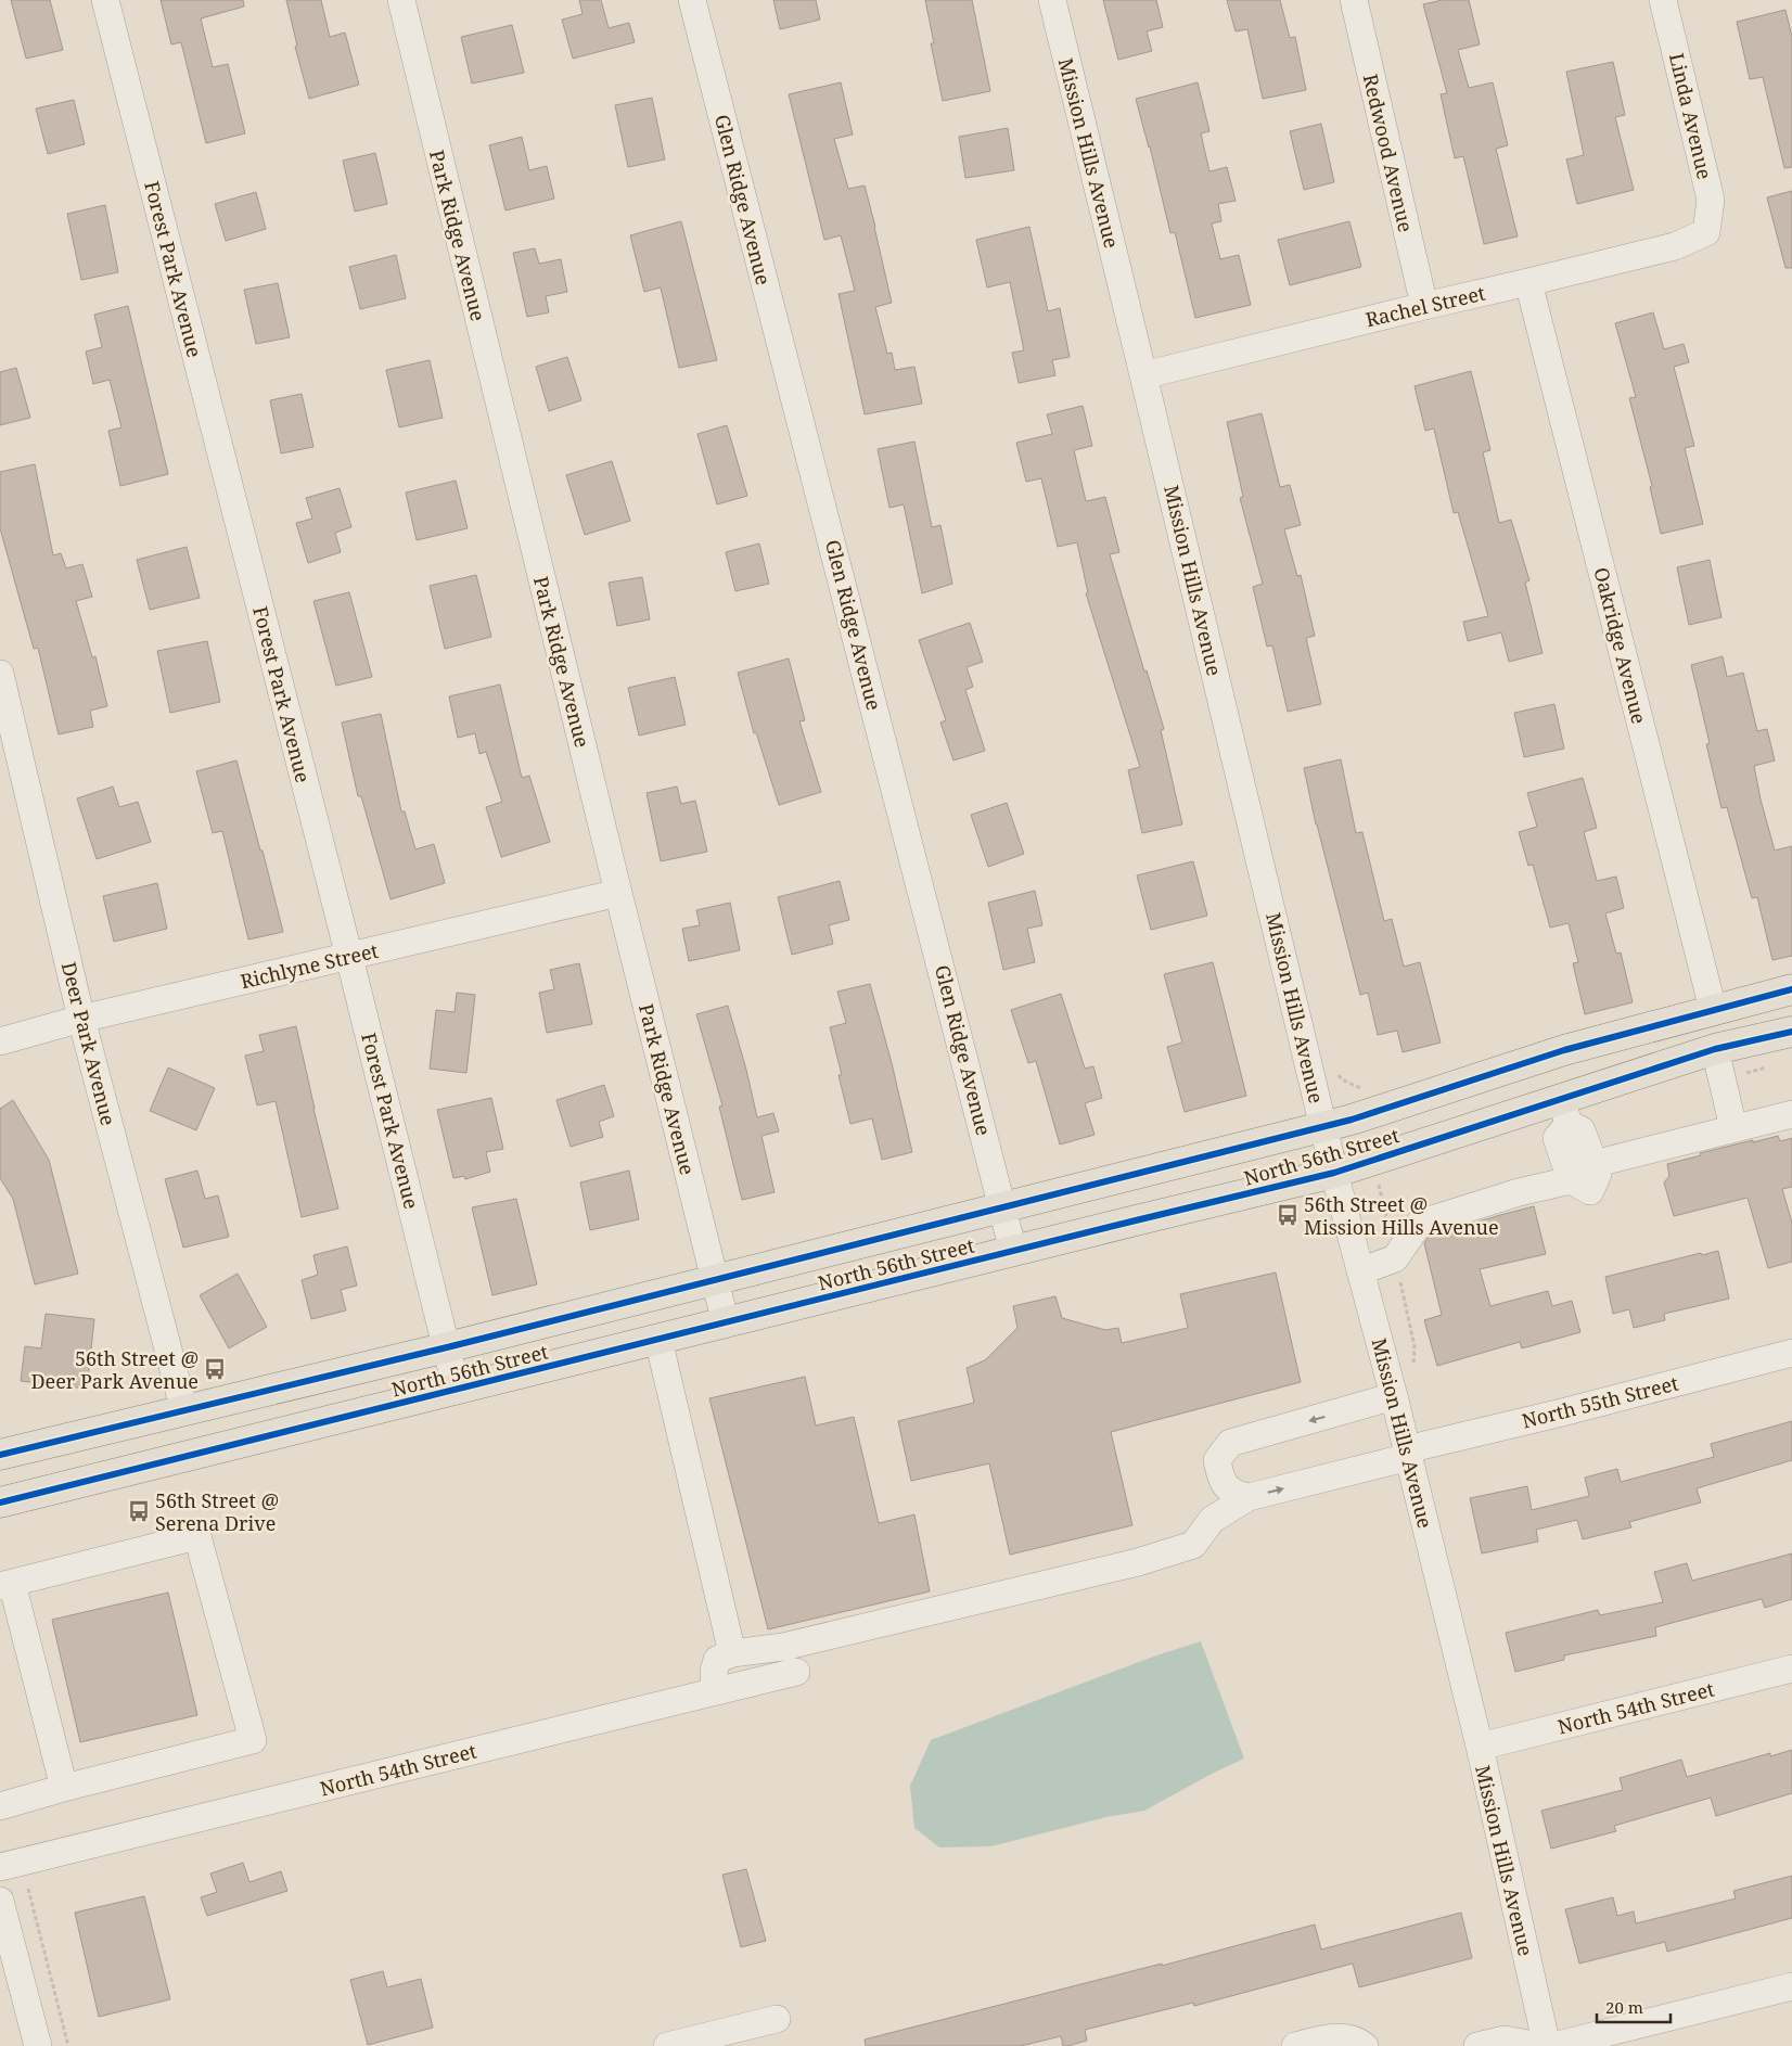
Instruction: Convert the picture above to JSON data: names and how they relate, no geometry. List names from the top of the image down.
{
  "streets": {
    "main road": ["North 56th Street"],
    "street": [
      "Linda Avenue",
      "Mission Hills Avenue",
      "Redwood Avenue",
      "Glen Ridge Avenue",
      "Park Ridge Avenue",
      "Forest Park Avenue",
      "Rachel Street",
      "Oakridge Avenue",
      "Richlyne Street",
      "Deer Park Avenue",
      "North 55th Street",
      "North 54th Street"
    ]
  },
  "crossings": [
    ["Linda Avenue", "Rachel Street"],
    ["Mission Hills Avenue", "Rachel Street"],
    ["Mission Hills Avenue", "North 56th Street"],
    ["Mission Hills Avenue", "North 55th Street"],
    ["Mission Hills Avenue", "North 54th Street"],
    ["Redwood Avenue", "Rachel Street"],
    ["Glen Ridge Avenue", "North 56th Street"],
    ["Park Ridge Avenue", "Richlyne Street"],
    ["Park Ridge Avenue", "North 56th Street"],
    ["Forest Park Avenue", "Richlyne Street"],
    ["Forest Park Avenue", "North 56th Street"],
    ["Rachel Street", "Oakridge Avenue"],
    ["Oakridge Avenue", "North 56th Street"],
    ["Richlyne Street", "Deer Park Avenue"],
    ["Deer Park Avenue", "North 56th Street"]
  ],
  "places": {
    "bus stop": ["56th Street @ Mission Hills Avenue", "56th Street @ Deer Park Avenue", "56th Street @ Serena Drive"]
  },
  "scale_bar": "20 m"
}
